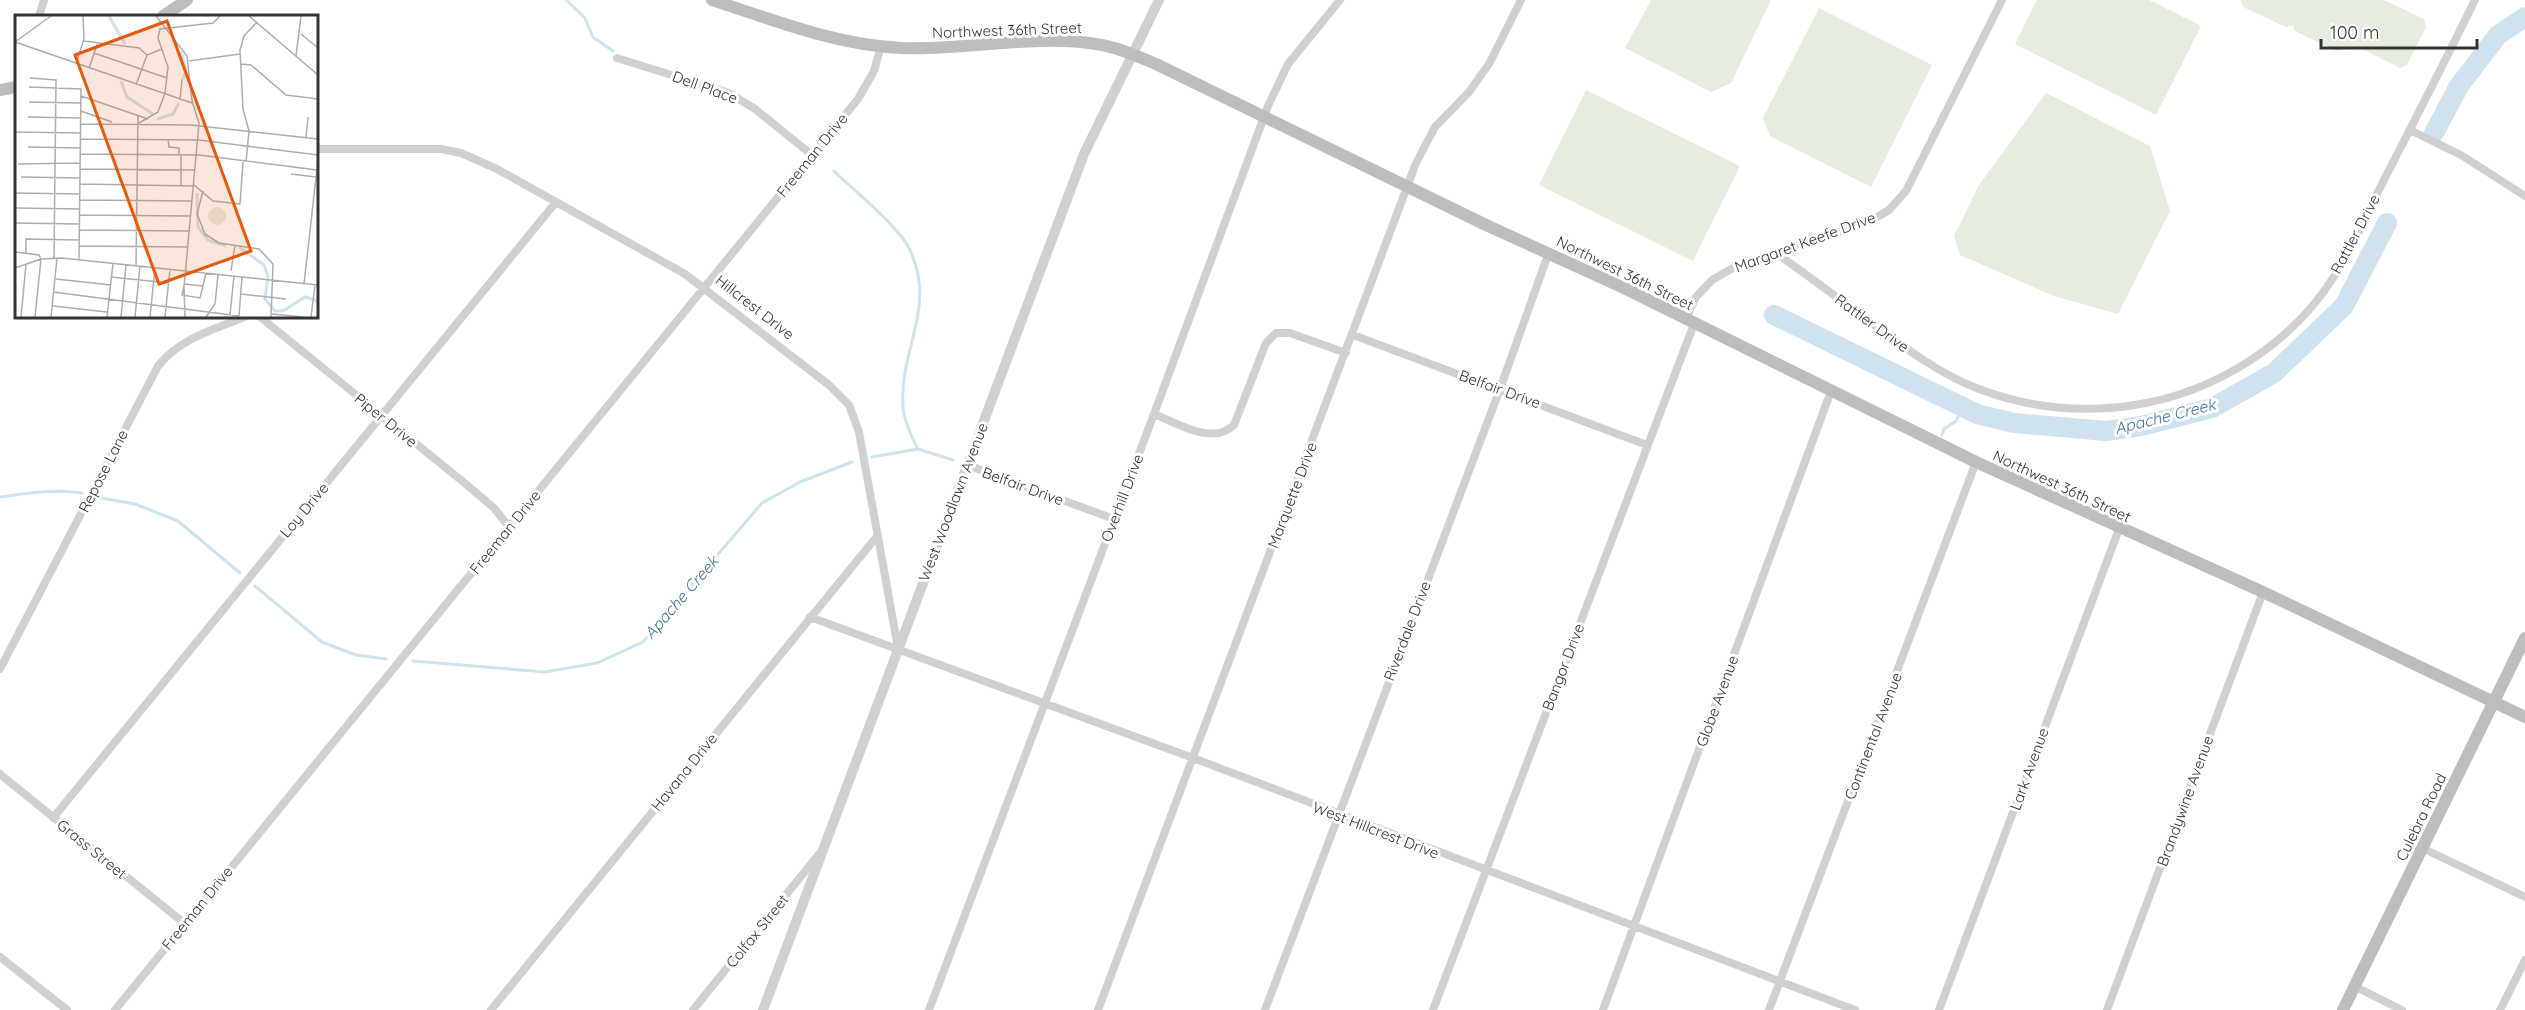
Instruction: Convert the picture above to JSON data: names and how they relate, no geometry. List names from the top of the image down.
{
  "streets": {
    "main road": ["Northwest 36th Street", "Culebra Road"],
    "street": [
      "Dell Place",
      "Freeman Drive",
      "Rattler Drive",
      "Margaret Keefe Drive",
      "Hillcrest Drive",
      "Belfair Drive",
      "Piper Drive",
      "Repose Lane",
      "Marquette Drive",
      "Overhill Drive",
      "West Woodlawn Avenue",
      "Loy Drive",
      "Riverdale Drive",
      "Bangor Drive",
      "Globe Avenue",
      "Continental Avenue",
      "Lark Avenue",
      "Havana Drive",
      "Brandywine Avenue",
      "West Hillcrest Drive",
      "Grass Street",
      "Colfax Street"
    ]
  },
  "crossings": [
    ["Northwest 36th Street", "Freeman Drive"],
    ["Northwest 36th Street", "Margaret Keefe Drive"],
    ["Northwest 36th Street", "Marquette Drive"],
    ["Northwest 36th Street", "Overhill Drive"],
    ["Northwest 36th Street", "West Woodlawn Avenue"],
    ["Northwest 36th Street", "Riverdale Drive"],
    ["Northwest 36th Street", "Bangor Drive"],
    ["Northwest 36th Street", "Globe Avenue"],
    ["Northwest 36th Street", "Continental Avenue"],
    ["Northwest 36th Street", "Lark Avenue"],
    ["Northwest 36th Street", "Brandywine Avenue"],
    ["Northwest 36th Street", "Culebra Road"],
    ["Dell Place", "Freeman Drive"],
    ["Freeman Drive", "Hillcrest Drive"],
    ["Freeman Drive", "Piper Drive"],
    ["Freeman Drive", "Grass Street"],
    ["Rattler Drive", "Margaret Keefe Drive"],
    ["Margaret Keefe Drive", "Bangor Drive"],
    ["Hillcrest Drive", "West Woodlawn Avenue"],
    ["Hillcrest Drive", "Loy Drive"],
    ["Hillcrest Drive", "Havana Drive"],
    ["Hillcrest Drive", "West Hillcrest Drive"],
    ["Belfair Drive", "Marquette Drive"],
    ["Belfair Drive", "Overhill Drive"],
    ["Belfair Drive", "West Woodlawn Avenue"],
    ["Belfair Drive", "Riverdale Drive"],
    ["Belfair Drive", "Bangor Drive"],
    ["Piper Drive", "Loy Drive"],
    ["Marquette Drive", "West Hillcrest Drive"],
    ["Overhill Drive", "West Hillcrest Drive"],
    ["West Woodlawn Avenue", "West Hillcrest Drive"],
    ["West Woodlawn Avenue", "Colfax Street"],
    ["Loy Drive", "Grass Street"],
    ["Riverdale Drive", "West Hillcrest Drive"],
    ["Bangor Drive", "West Hillcrest Drive"],
    ["Globe Avenue", "West Hillcrest Drive"],
    ["Continental Avenue", "West Hillcrest Drive"]
  ],
  "water": ["Apache Creek"],
  "scale_bar": "100 m"
}
